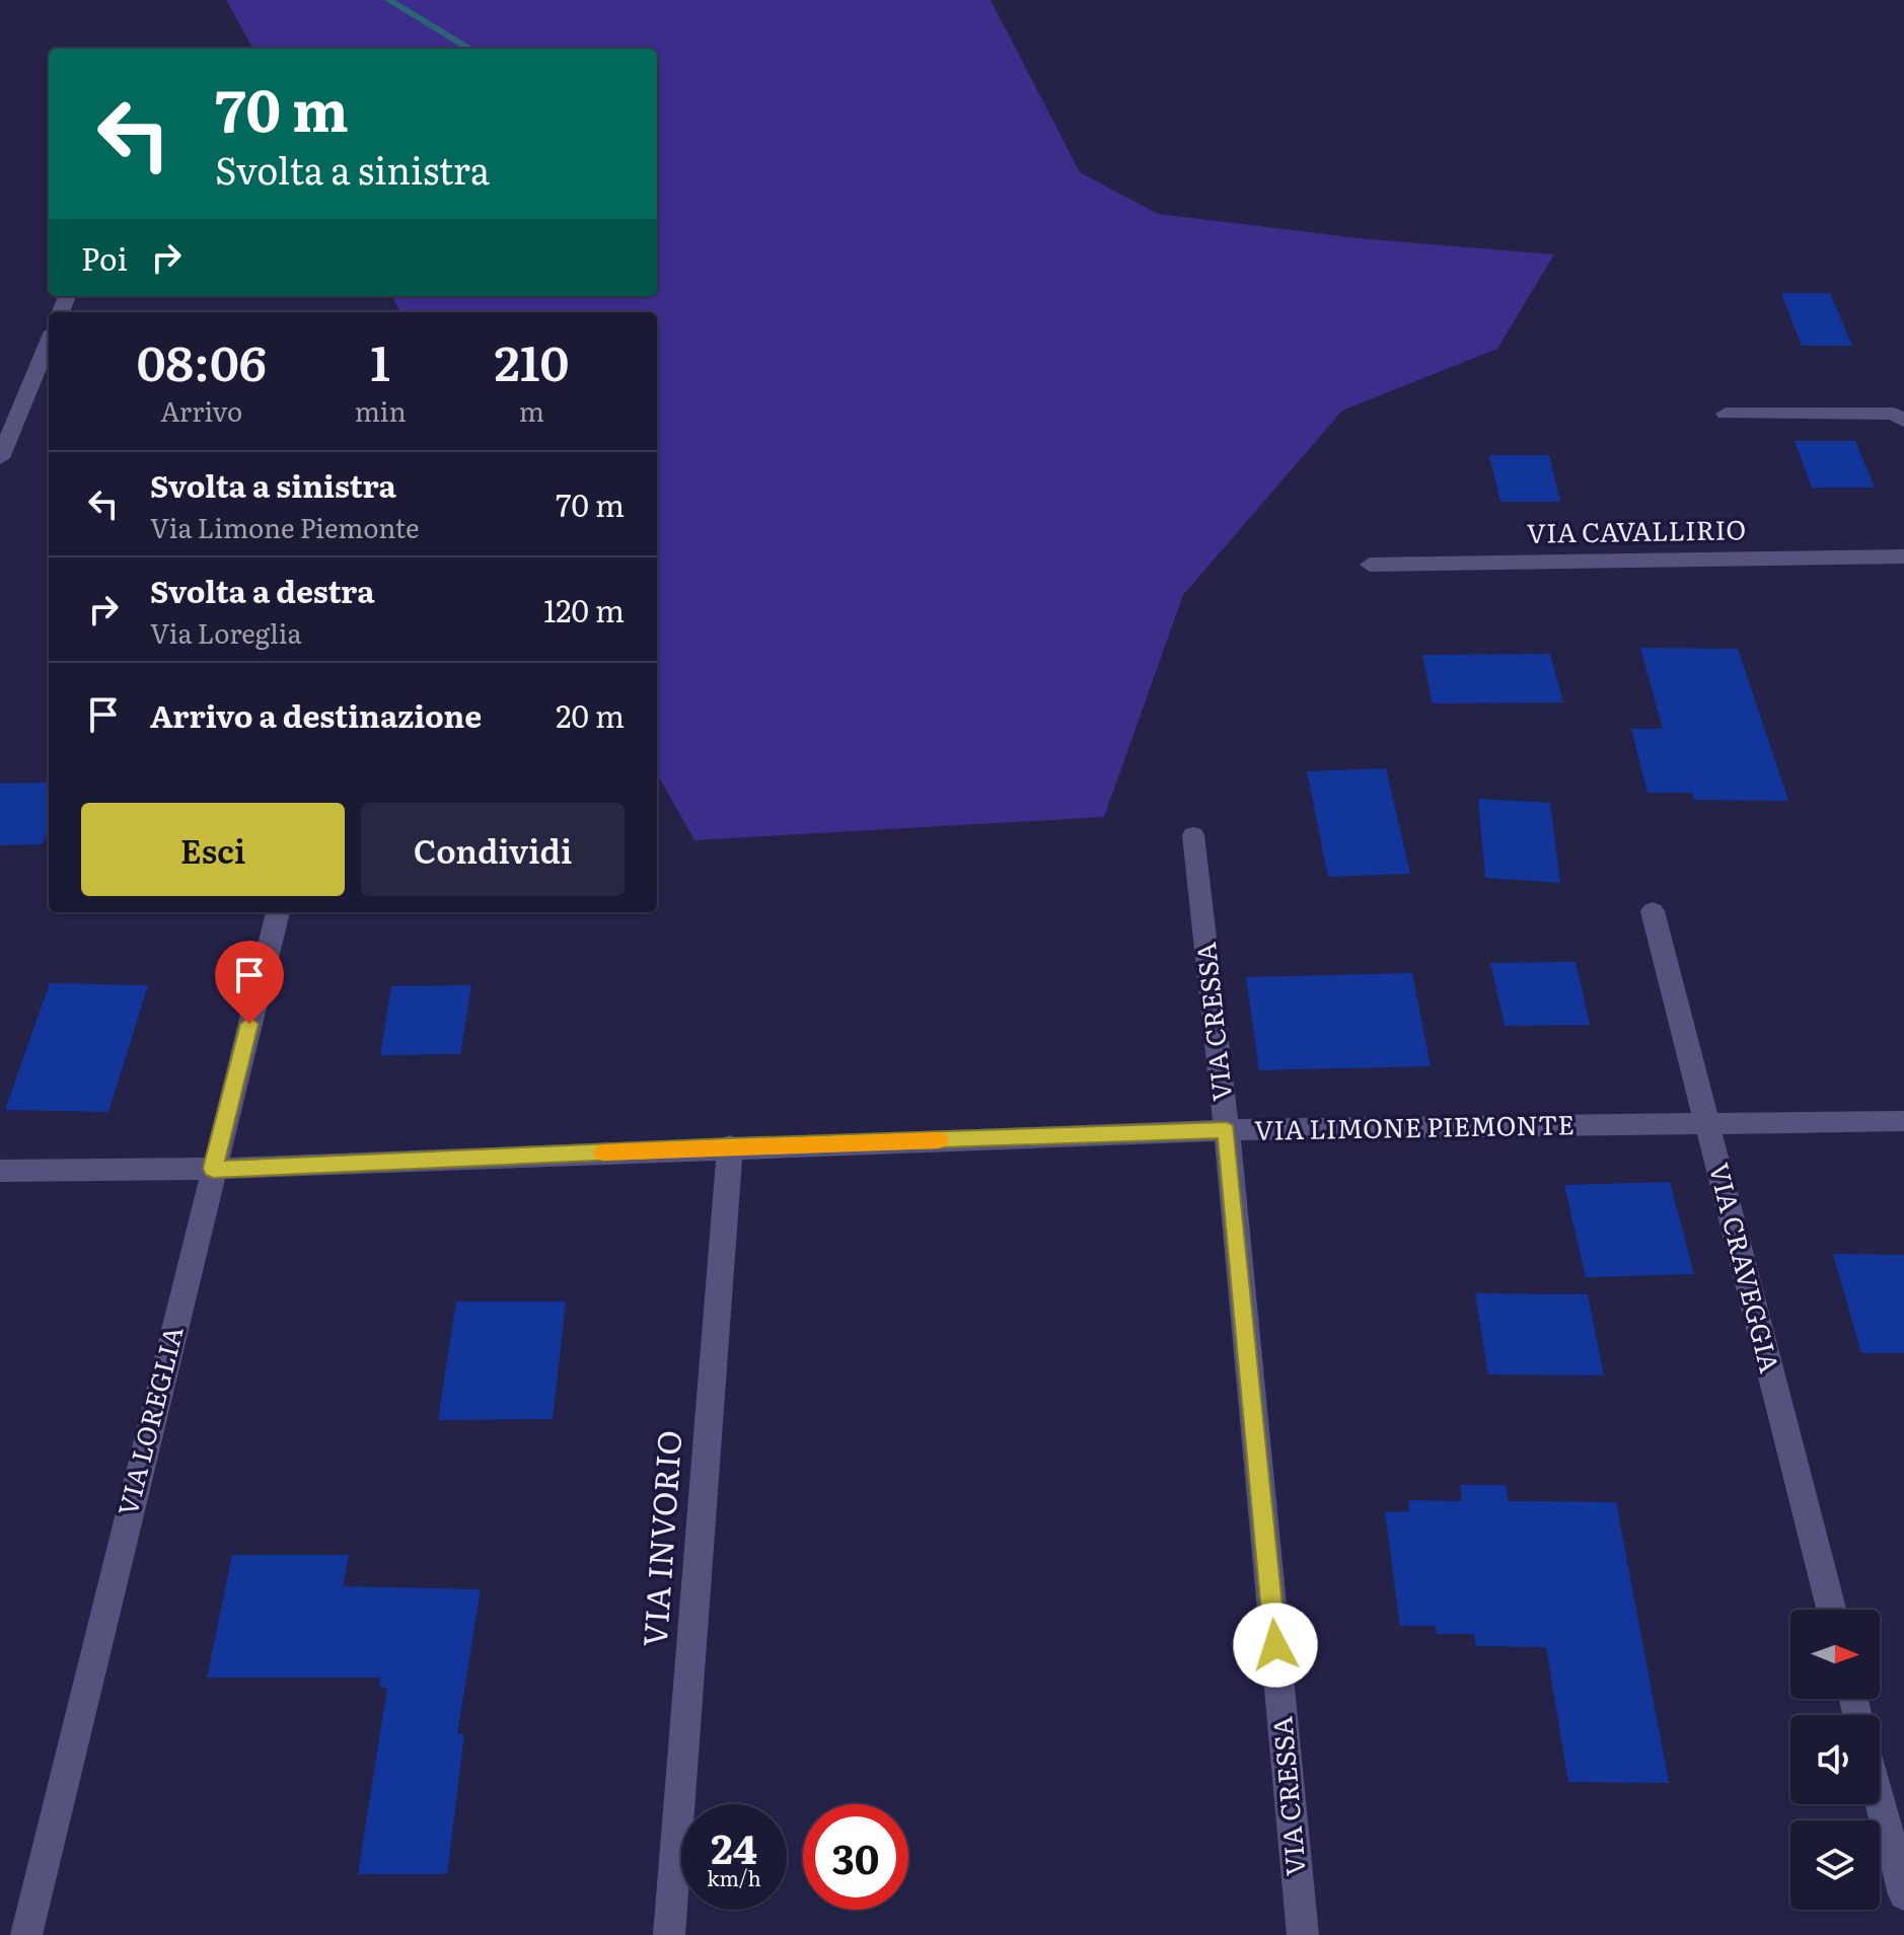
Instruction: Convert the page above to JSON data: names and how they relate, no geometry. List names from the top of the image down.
{
  "streets": {
    "street": [
      "VIA CAVALLIRIO",
      "VIA CRESSA",
      "VIA LIMONE PIEMONTE",
      "VIA CRAVEGGIA",
      "VIA LOREGLIA",
      "VIA INVORIO"
    ]
  },
  "crossings": [
    ["VIA CRESSA", "VIA LIMONE PIEMONTE"],
    ["VIA LIMONE PIEMONTE", "VIA CRAVEGGIA"],
    ["VIA LIMONE PIEMONTE", "VIA LOREGLIA"],
    ["VIA LIMONE PIEMONTE", "VIA INVORIO"]
  ],
  "north": "right",
  "page": {
    "turn": ["70 m", "Svolta a sinistra"],
    "then": "Poi",
    "eta": [
      "08:06",
      "Arrivo",
      "1",
      "min",
      "210",
      "m"
    ],
    "list": [
      {
        "name": "Svolta a sinistra",
        "note": "Via Limone Piemonte",
        "value": "70 m"
      },
      {
        "name": "Svolta a destra",
        "note": "Via Loreglia",
        "value": "120 m"
      },
      {
        "name": "Arrivo a destinazione",
        "value": "20 m"
      }
    ],
    "buttons": ["Esci", "Condividi"],
    "speed": "24 km/h",
    "limit": "30"
  }
}
